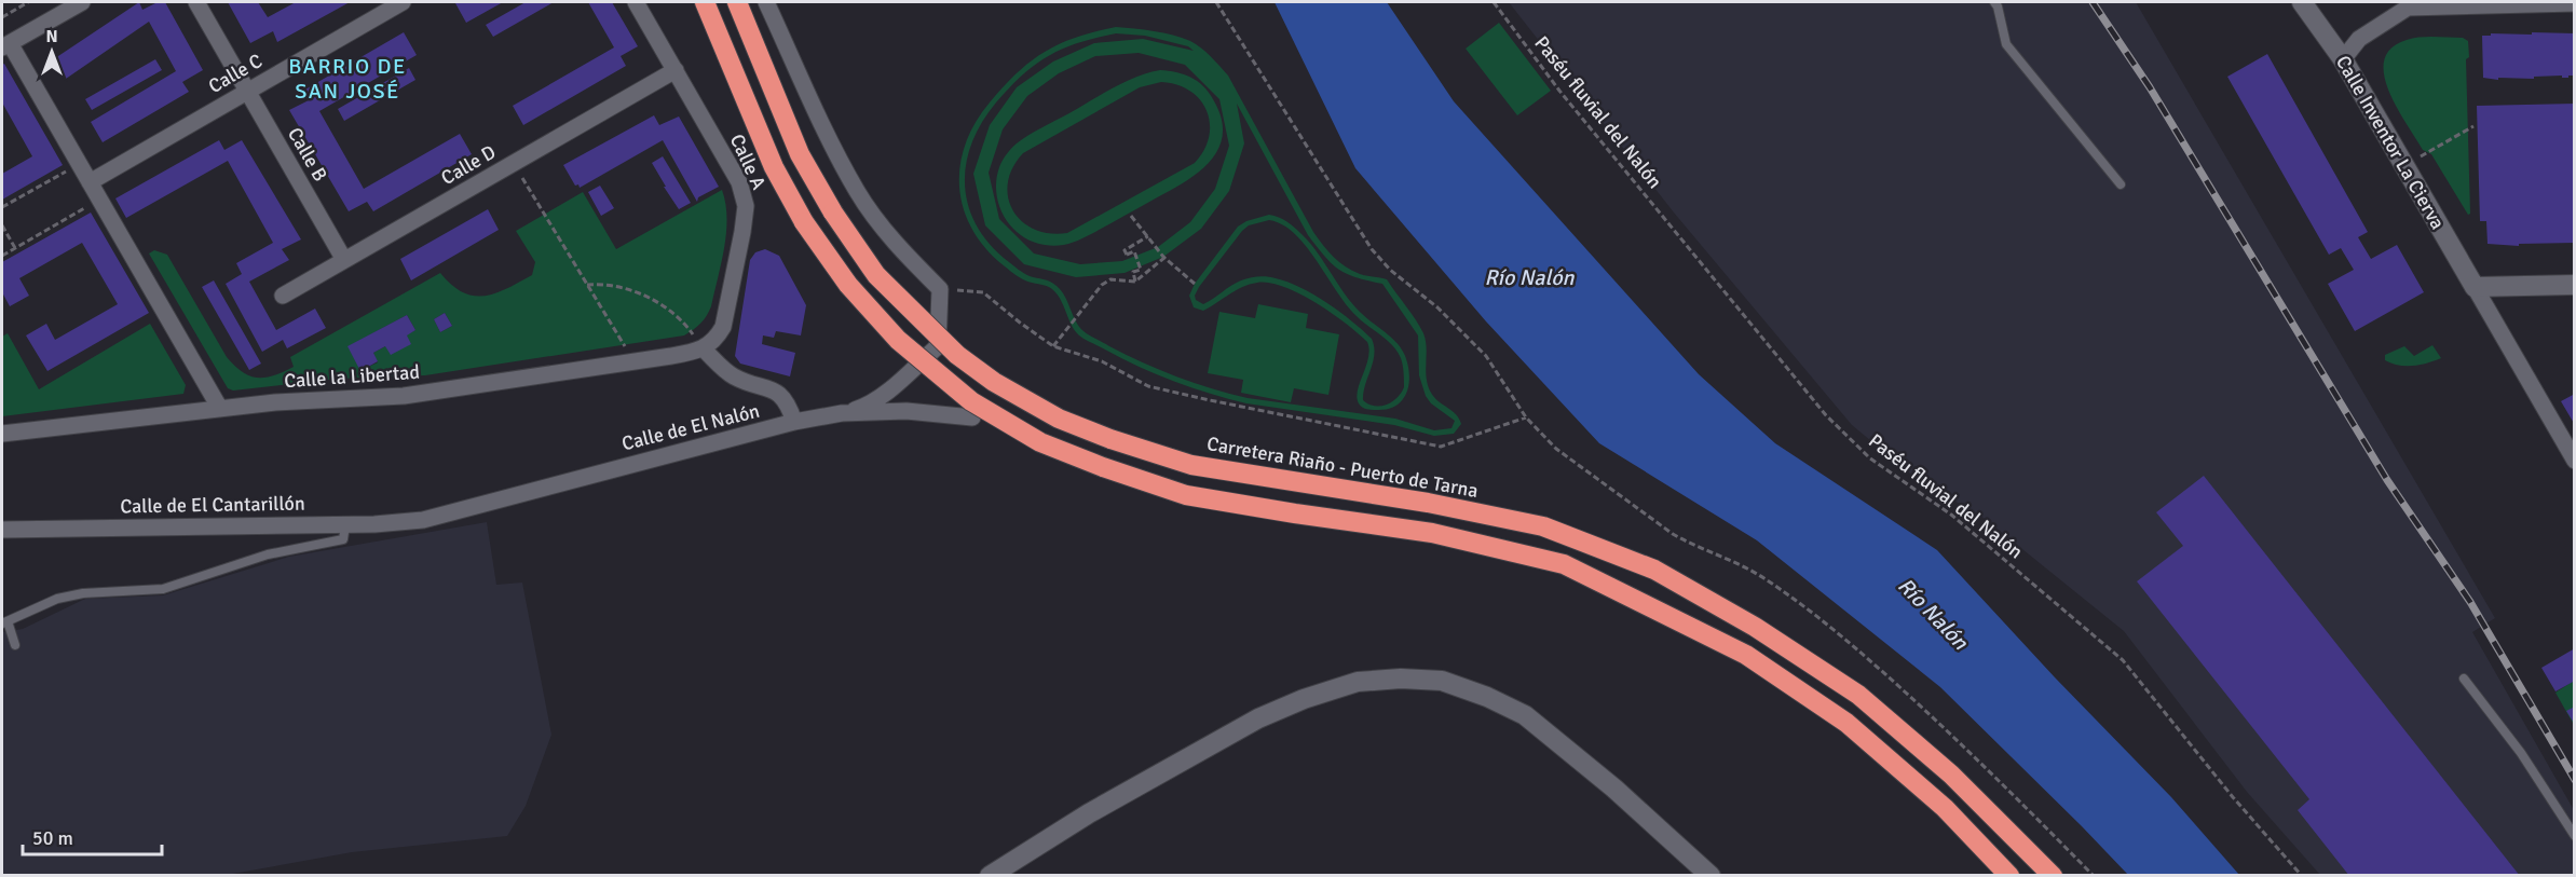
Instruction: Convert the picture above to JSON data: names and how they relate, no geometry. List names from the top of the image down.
{
  "streets": {
    "highway": ["Carretera Riaño - Puerto de Tarna"],
    "main road": ["Calle Inventor La Cierva"],
    "street": [
      "Calle C",
      "Calle B",
      "Calle A",
      "Calle D",
      "Calle la Libertad",
      "Calle de El Nalón",
      "Calle de El Cantarillón"
    ],
    "path": ["Paséu fluvial del Nalón"]
  },
  "crossings": [
    ["Calle C", "Calle B"],
    ["Calle B", "Calle D"],
    ["Calle A", "Calle D"],
    ["Calle A", "Calle la Libertad"],
    ["Calle de El Nalón", "Calle de El Cantarillón"]
  ],
  "districts": ["BARRIO DE SAN JOSÉ"],
  "water": ["Río Nalón"],
  "scale_bar": "50 m",
  "north": "top"
}
